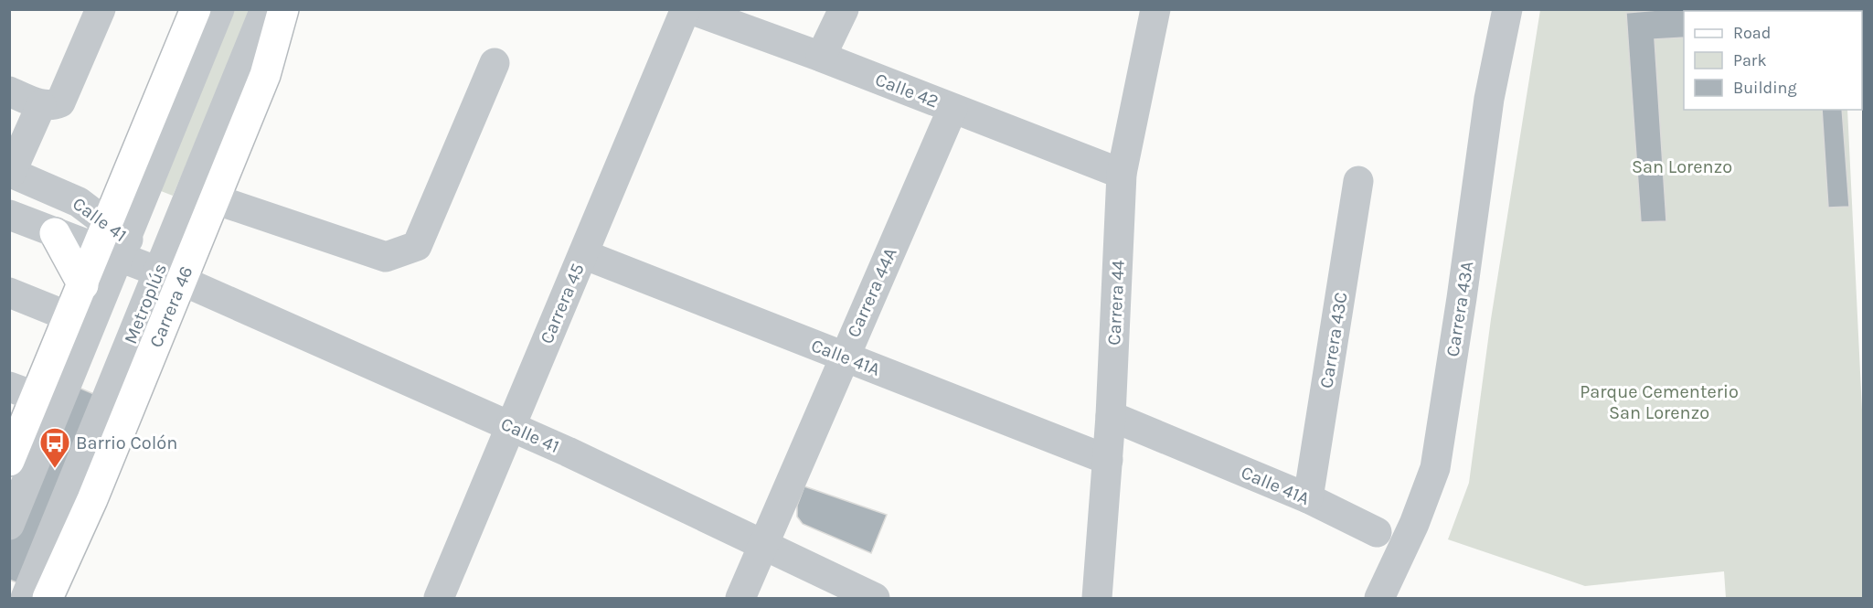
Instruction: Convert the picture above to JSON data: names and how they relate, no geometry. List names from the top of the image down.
{
  "streets": {
    "main road": ["Carrera 46"],
    "street": [
      "Calle 42",
      "Calle 41",
      "Carrera 44A",
      "Carrera 44",
      "Metroplús",
      "Carrera 45",
      "Carrera 43A",
      "Carrera 43C",
      "Calle 41A"
    ]
  },
  "crossings": [
    ["Calle 42", "Carrera 44A"],
    ["Calle 42", "Carrera 44"],
    ["Calle 41", "Carrera 44A"],
    ["Calle 41", "Metroplús"],
    ["Calle 41", "Carrera 45"],
    ["Calle 41", "Carrera 46"],
    ["Carrera 44A", "Calle 41A"],
    ["Carrera 44", "Calle 41A"],
    ["Metroplús", "Carrera 46"],
    ["Carrera 45", "Calle 41A"],
    ["Carrera 43C", "Calle 41A"]
  ],
  "parks": ["San Lorenzo", "Parque Cementerio San Lorenzo"],
  "places": {
    "bus stop": ["Barrio Colón"]
  },
  "legend": ["Road", "Park", "Building"]
}
